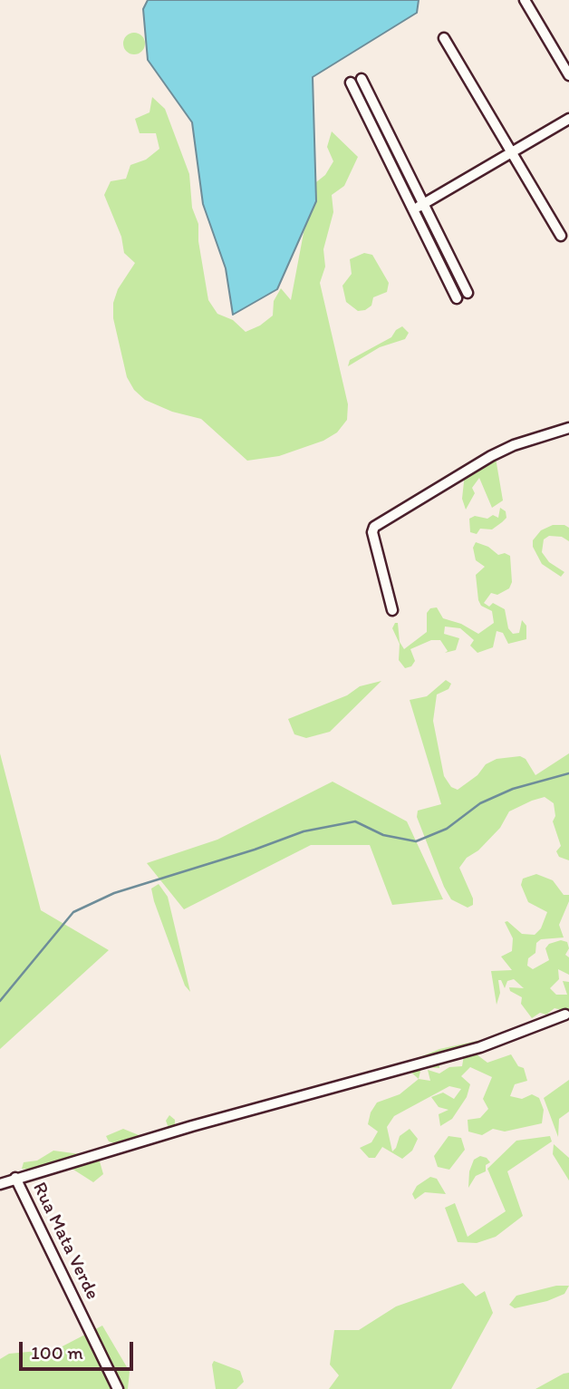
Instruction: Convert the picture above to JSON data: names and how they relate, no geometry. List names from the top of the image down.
{
  "streets": {
    "street": ["Rua Mata Verde"]
  },
  "scale_bar": "100 m"
}
